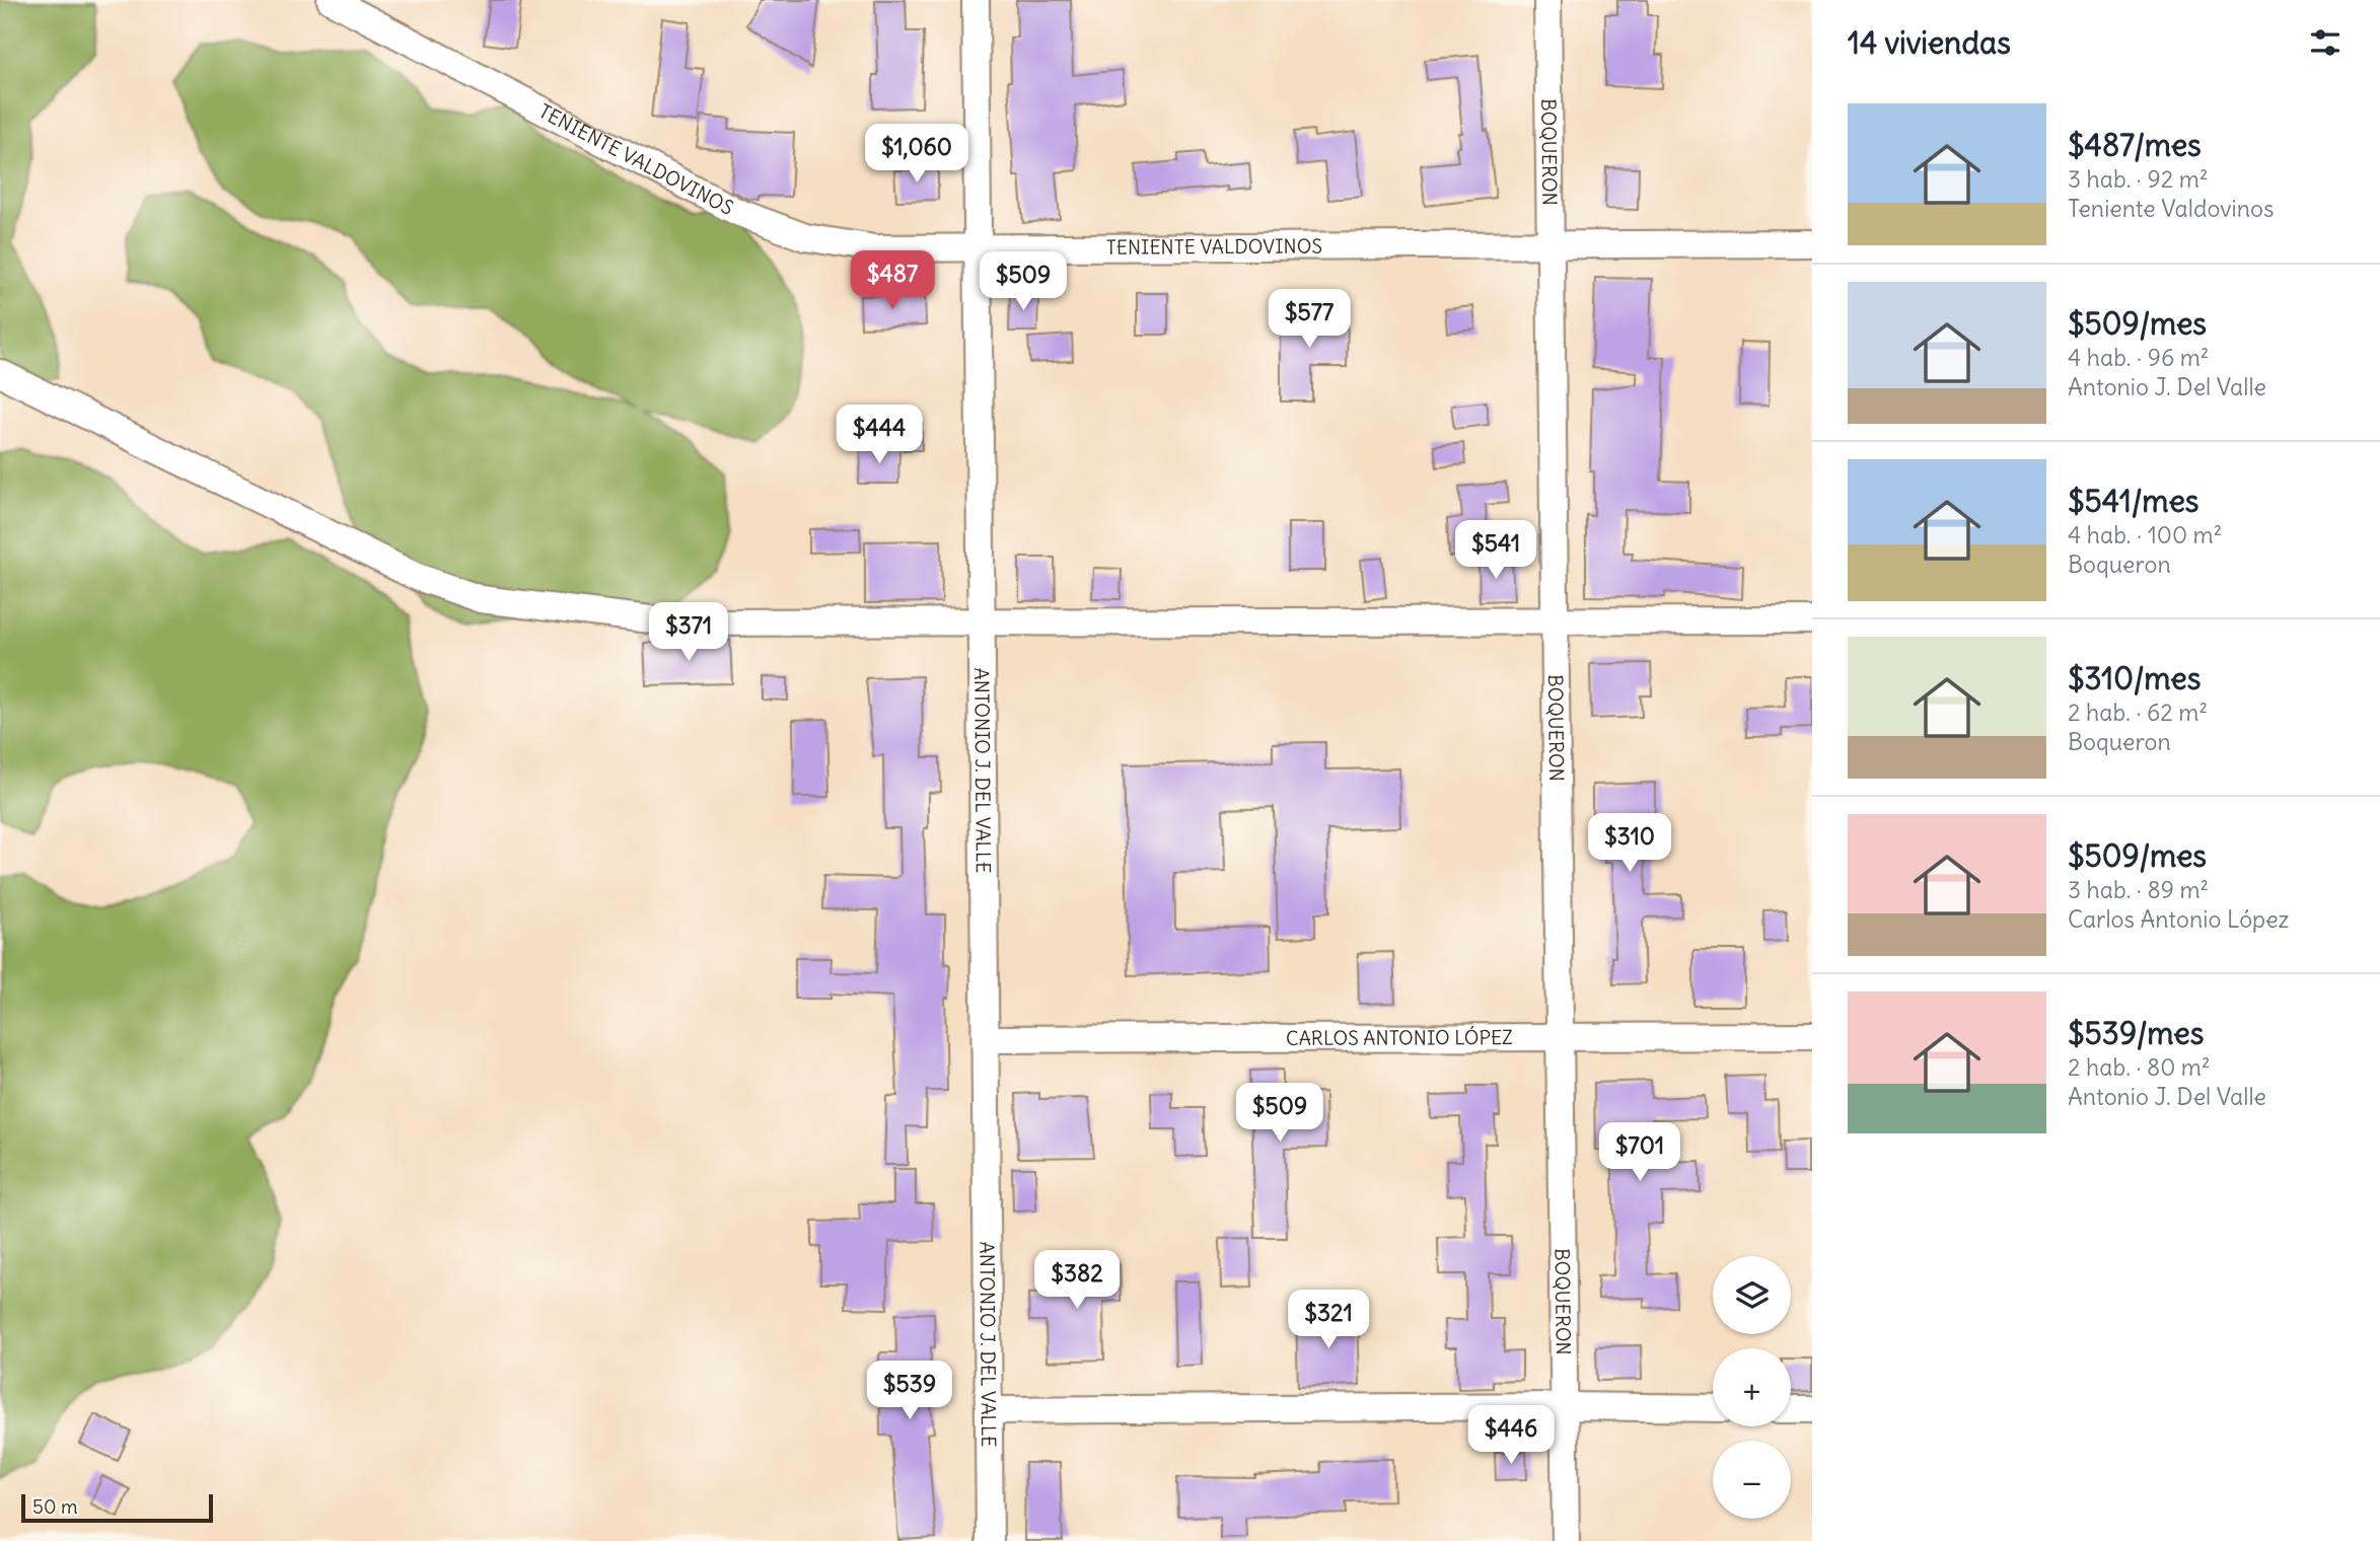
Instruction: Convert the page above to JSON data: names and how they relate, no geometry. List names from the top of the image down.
{
  "streets": {
    "street": [
      "BOQUERON",
      "TENIENTE VALDOVINOS",
      "ANTONIO J. DEL VALLE",
      "CARLOS ANTONIO LÓPEZ"
    ]
  },
  "crossings": [
    ["BOQUERON", "TENIENTE VALDOVINOS"],
    ["BOQUERON", "CARLOS ANTONIO LÓPEZ"],
    ["TENIENTE VALDOVINOS", "ANTONIO J. DEL VALLE"],
    ["ANTONIO J. DEL VALLE", "CARLOS ANTONIO LÓPEZ"]
  ],
  "scale_bar": "50 m",
  "page": {
    "heading": "14 viviendas",
    "list": [
      {
        "name": "$487/mes",
        "note": "3 hab. · 92 m² · Teniente Valdovinos"
      },
      {
        "name": "$509/mes",
        "note": "4 hab. · 96 m² · Antonio J. Del Valle"
      },
      {
        "name": "$541/mes",
        "note": "4 hab. · 100 m² · Boqueron"
      },
      {
        "name": "$310/mes",
        "note": "2 hab. · 62 m² · Boqueron"
      },
      {
        "name": "$509/mes",
        "note": "3 hab. · 89 m² · Carlos Antonio López"
      },
      {
        "name": "$539/mes",
        "note": "2 hab. · 80 m² · Antonio J. Del Valle"
      }
    ],
    "price": [
      "$1,060",
      "$487",
      "$509",
      "$577",
      "$444",
      "$541",
      "$371",
      "$310",
      "$509",
      "$701",
      "$382",
      "$321",
      "$539",
      "$446"
    ],
    "map_buttons": ["+", "−"],
    "scale": "50 m"
  }
}
